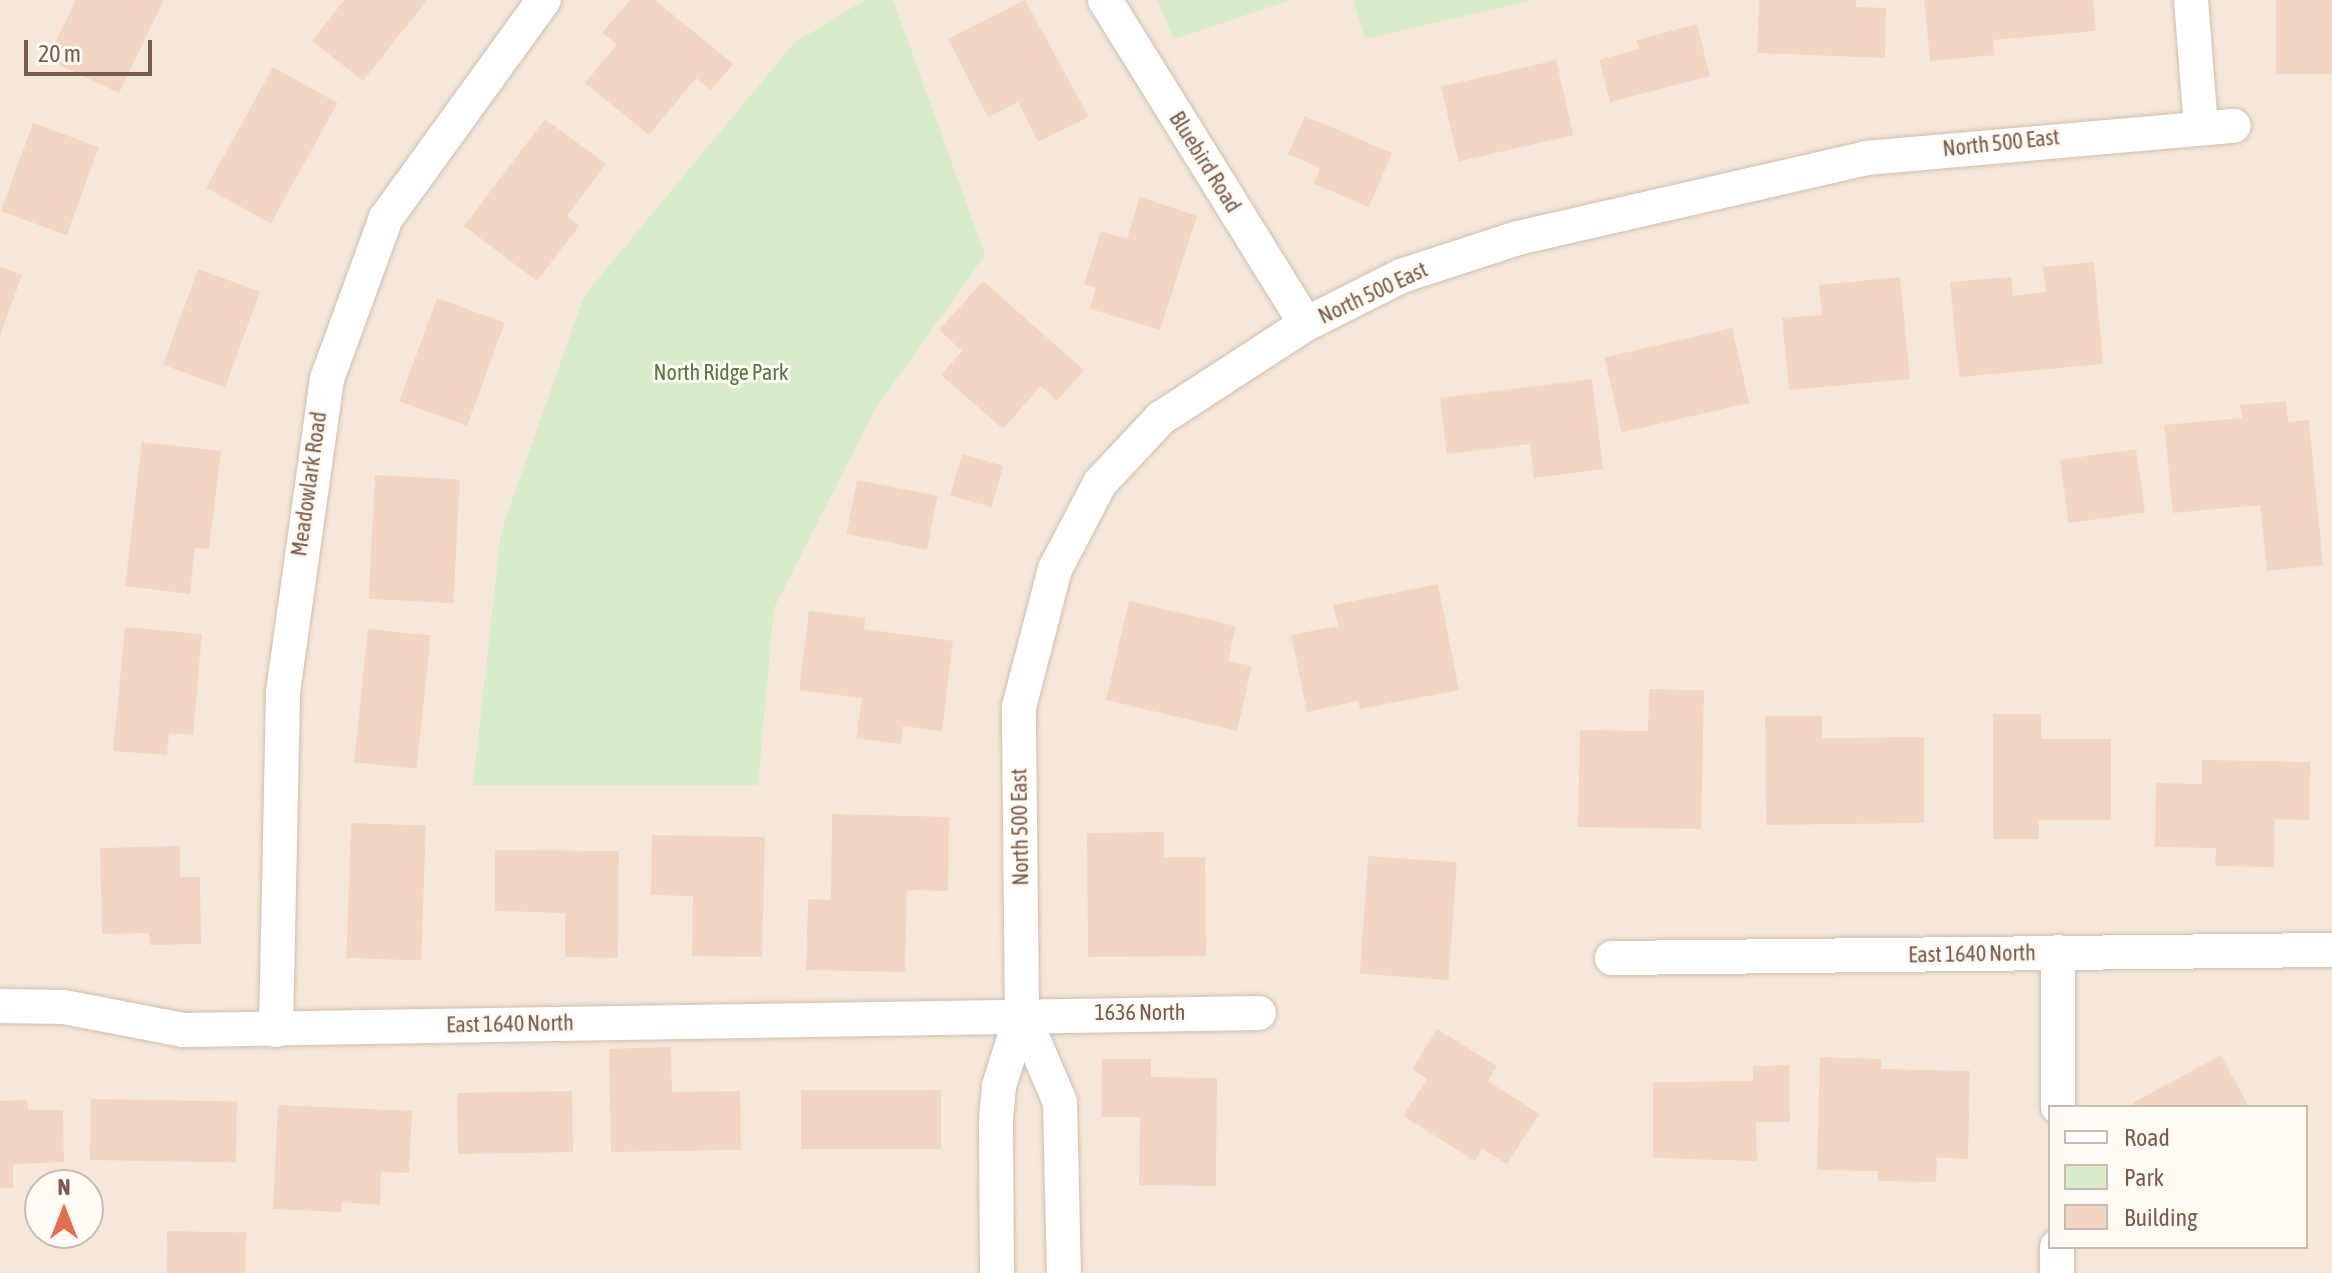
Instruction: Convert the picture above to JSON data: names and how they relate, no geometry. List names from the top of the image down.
{
  "streets": {
    "street": [
      "North 500 East",
      "Bluebird Road",
      "Meadowlark Road",
      "East 1640 North",
      "1636 North"
    ]
  },
  "crossings": [
    ["North 500 East", "Bluebird Road"],
    ["North 500 East", "East 1640 North"],
    ["North 500 East", "1636 North"],
    ["Meadowlark Road", "East 1640 North"],
    ["East 1640 North", "1636 North"]
  ],
  "parks": ["North Ridge Park"],
  "legend": ["Road", "Park", "Building"],
  "scale_bar": "20 m",
  "north": "top"
}
